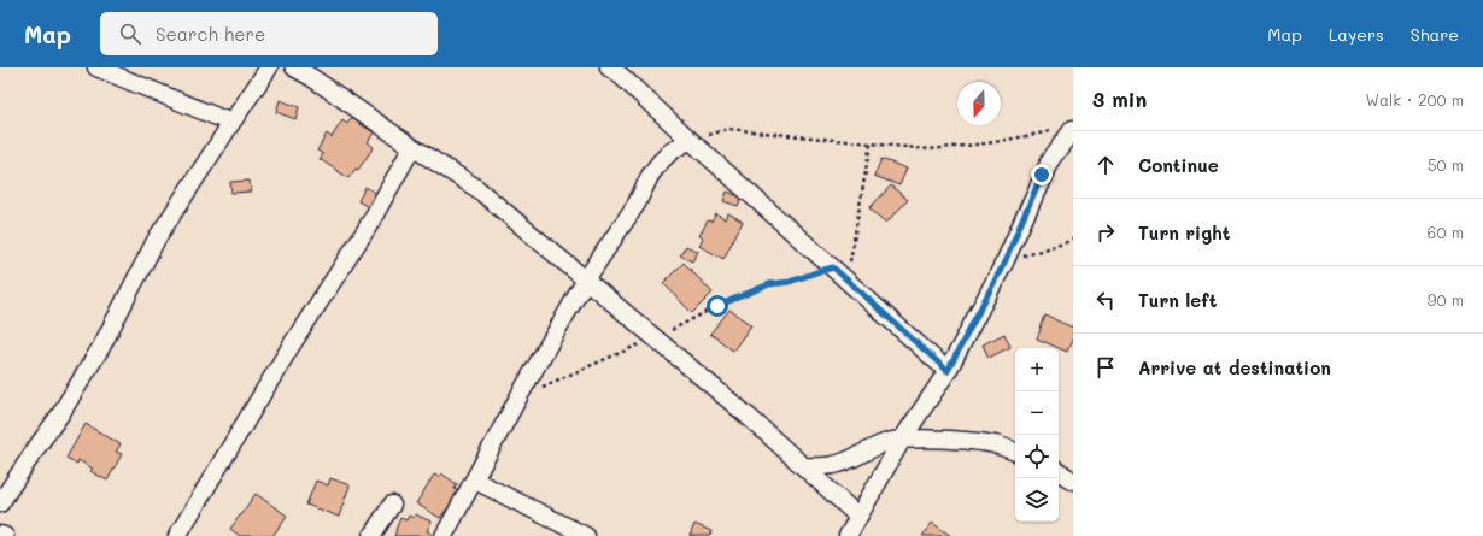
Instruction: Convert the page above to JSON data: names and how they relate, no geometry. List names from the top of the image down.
{
  "north": "bottom",
  "page": {
    "header": "Map",
    "search": "Search here",
    "nav": ["Map", "Layers", "Share"],
    "heading": ["3 min", "Walk · 200 m"],
    "list": [
      ["Continue", "50 m"],
      ["Turn right", "60 m"],
      ["Turn left", "90 m"],
      "Arrive at destination"
    ],
    "map_buttons": ["+", "−"]
  }
}
